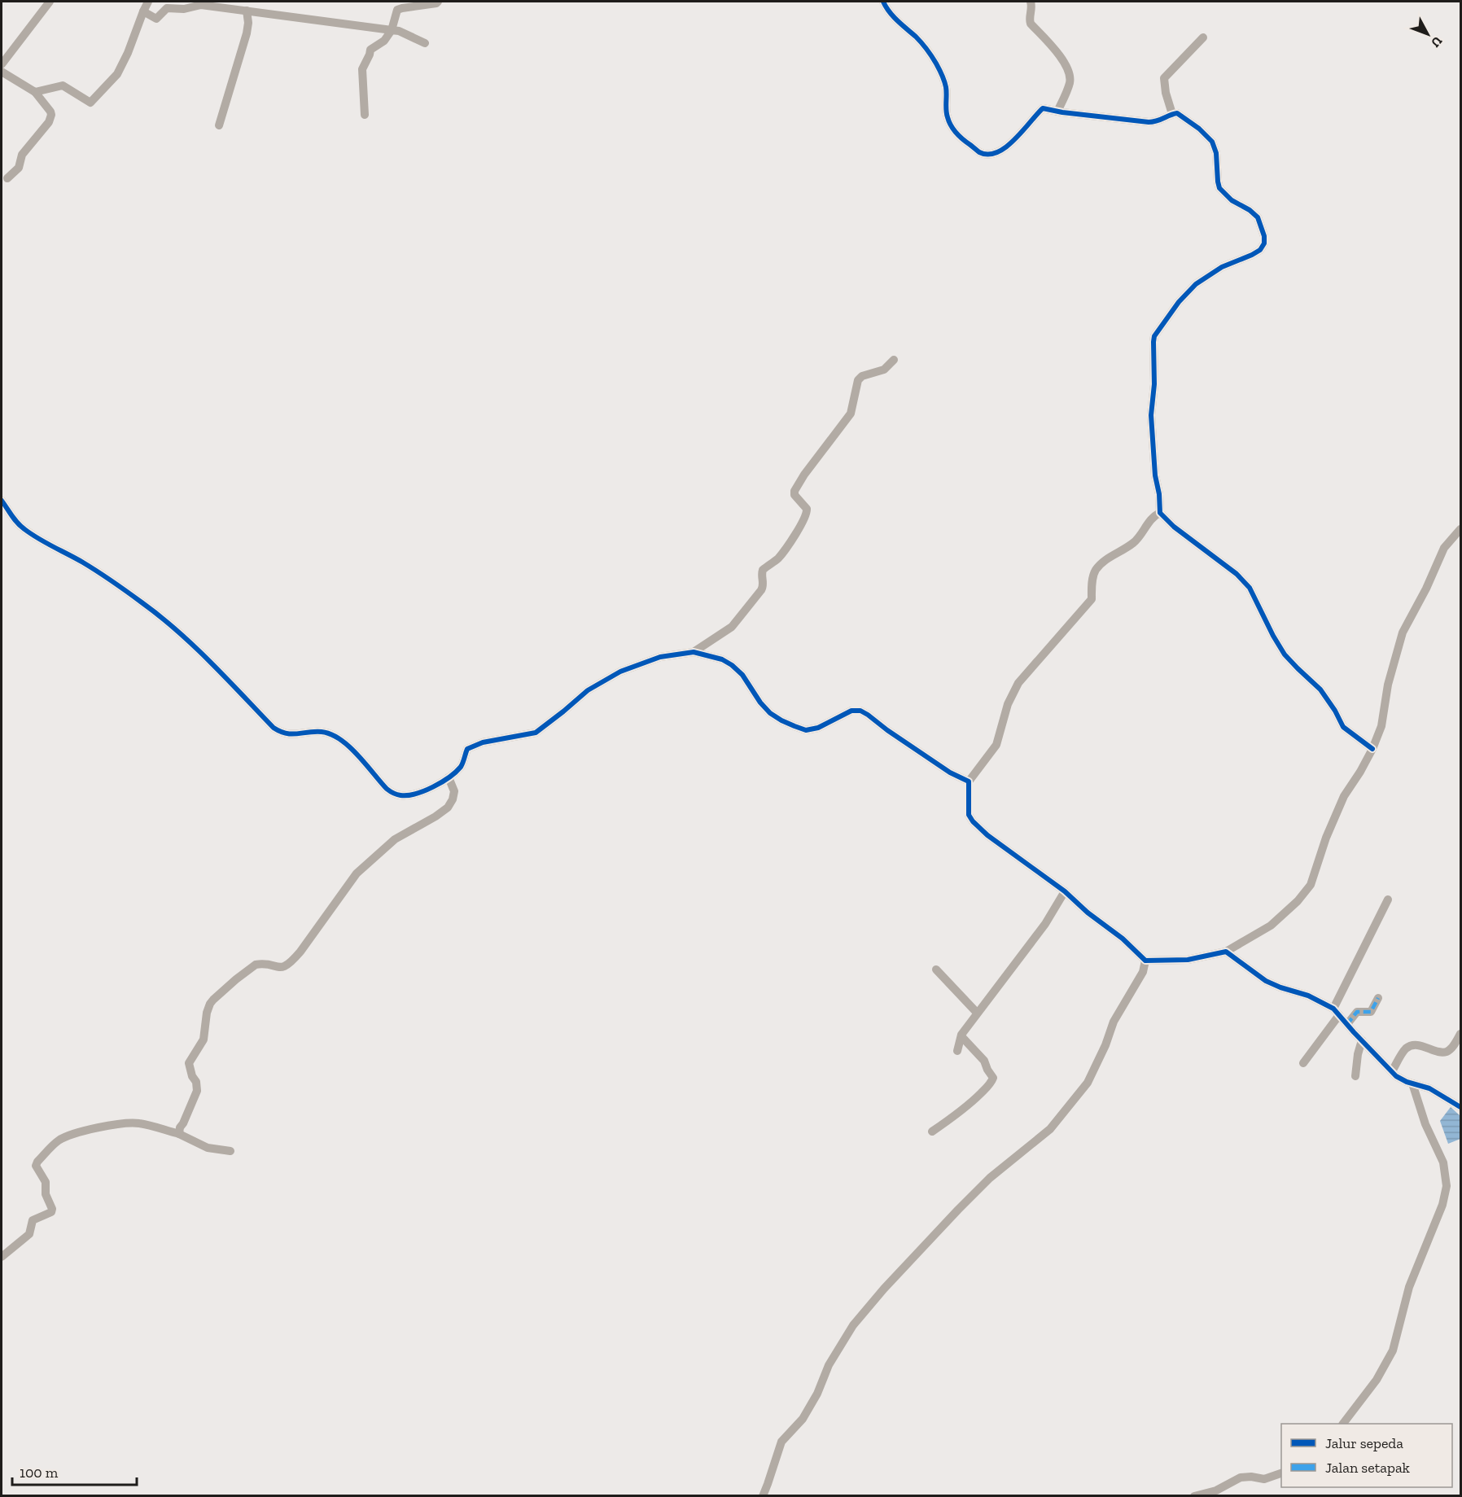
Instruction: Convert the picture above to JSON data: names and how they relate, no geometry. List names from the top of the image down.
{
  "legend": ["Jalur sepeda", "Jalan setapak"],
  "scale_bar": "100 m",
  "north": "bottom right"
}
